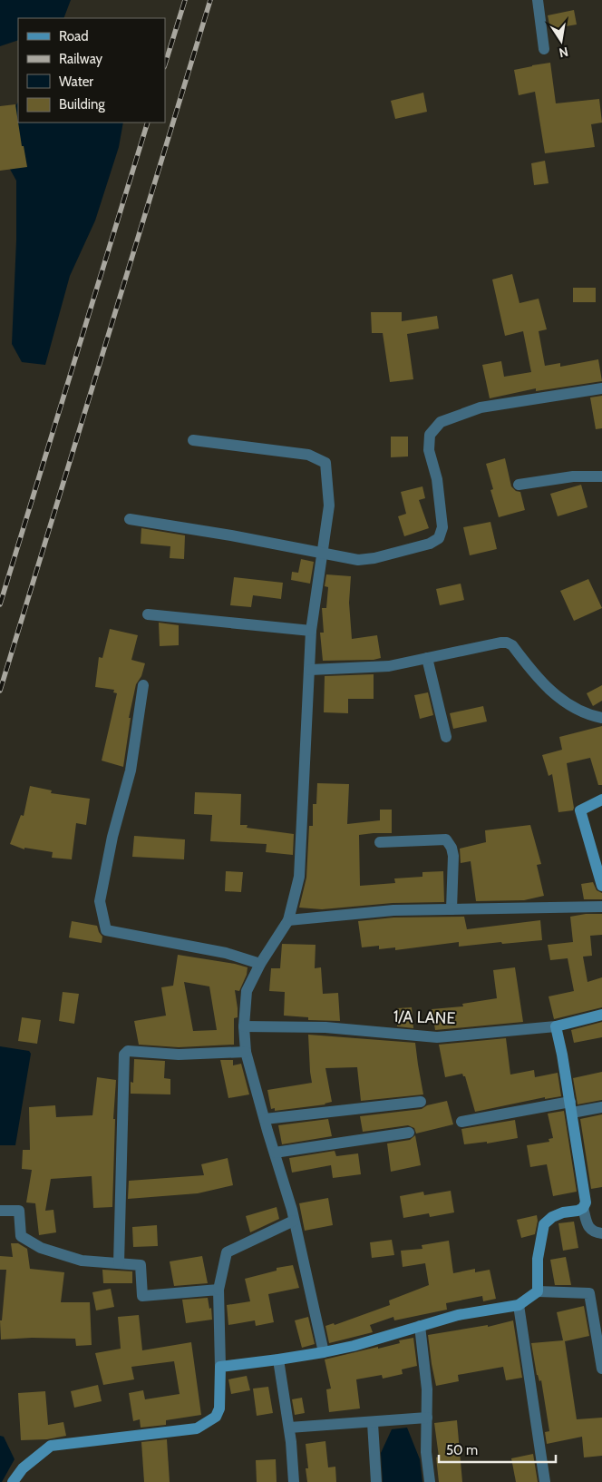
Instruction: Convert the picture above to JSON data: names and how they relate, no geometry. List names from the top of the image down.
{
  "streets": {
    "street": ["1/A LANE"]
  },
  "legend": [
    "Road",
    "Railway",
    "Water",
    "Building"
  ],
  "scale_bar": "50 m",
  "north": "bottom"
}
